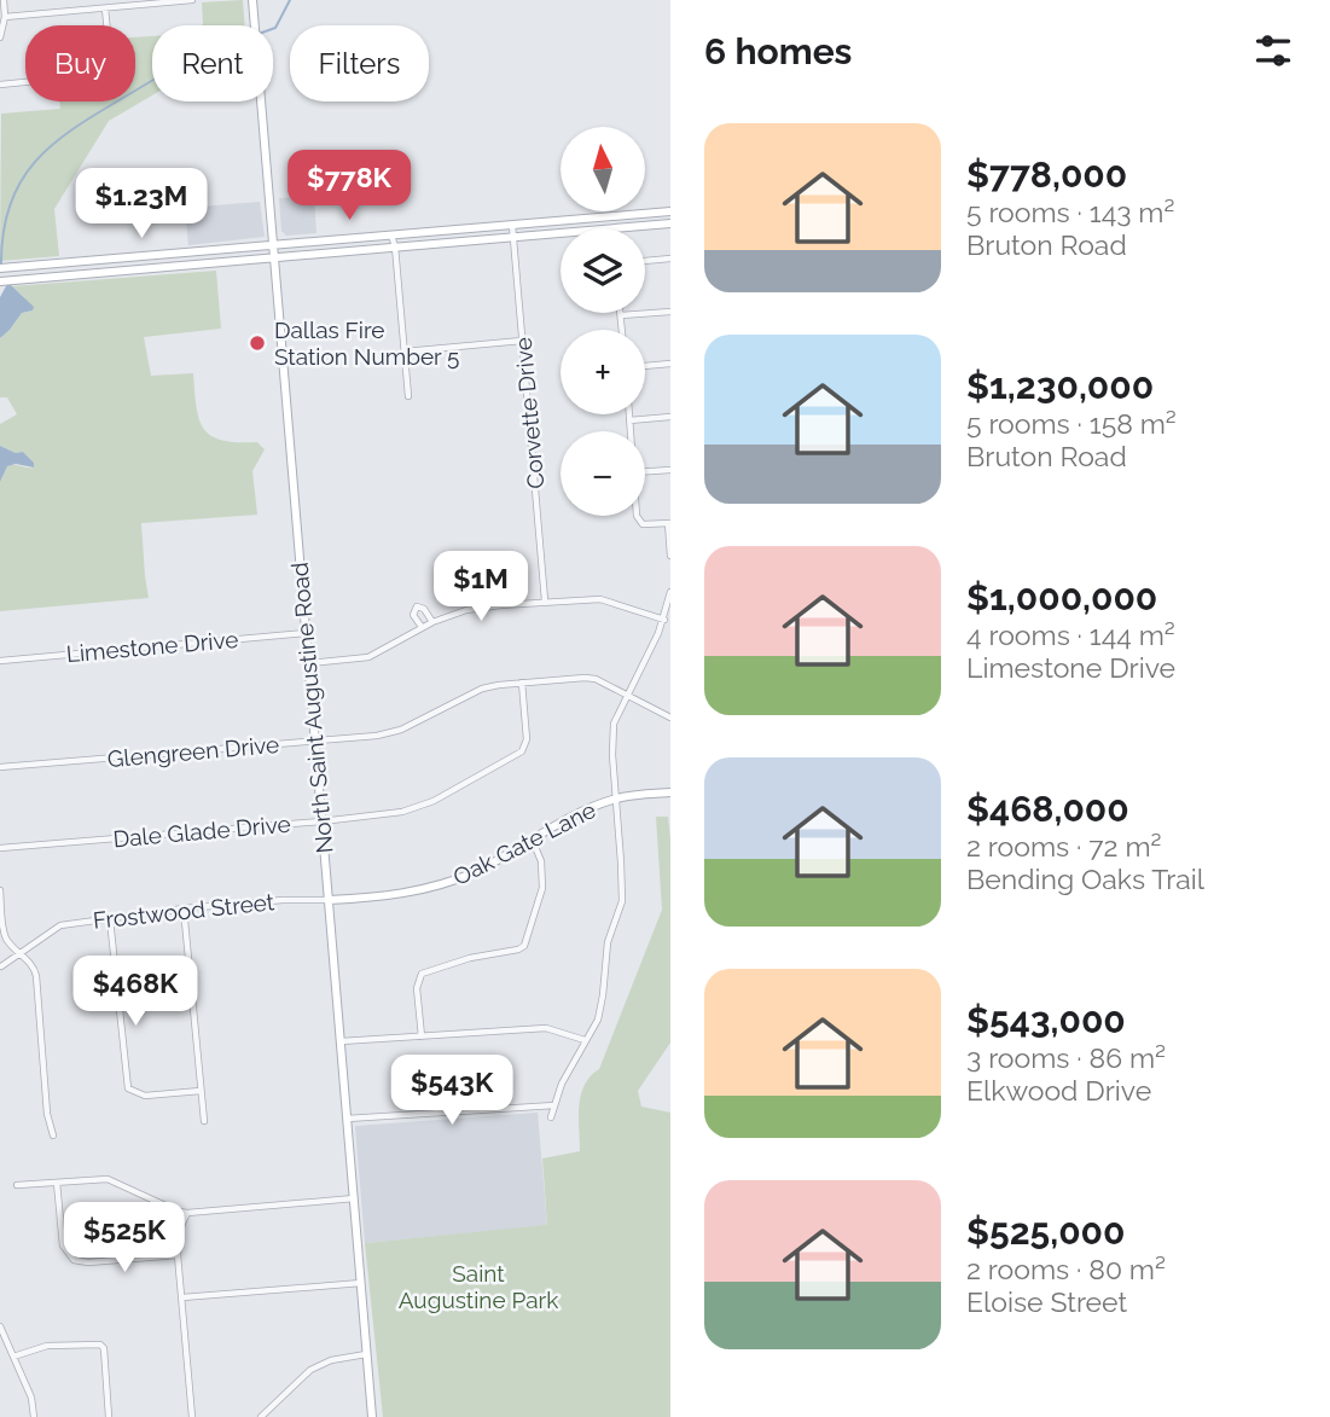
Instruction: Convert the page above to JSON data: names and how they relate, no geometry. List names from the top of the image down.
{
  "streets": {
    "street": [
      "Corvette Drive",
      "Limestone Drive",
      "North Saint Augustine Road",
      "Glengreen Drive",
      "Dale Glade Drive",
      "Oak Gate Lane",
      "Frostwood Street"
    ]
  },
  "crossings": [
    ["Limestone Drive", "North Saint Augustine Road"],
    ["North Saint Augustine Road", "Glengreen Drive"],
    ["North Saint Augustine Road", "Dale Glade Drive"],
    ["North Saint Augustine Road", "Oak Gate Lane"],
    ["North Saint Augustine Road", "Frostwood Street"],
    ["Glengreen Drive", "Dale Glade Drive"],
    ["Oak Gate Lane", "Frostwood Street"]
  ],
  "parks": ["Saint Augustine Park"],
  "places": ["Dallas Fire Station Number 5"],
  "north": "top",
  "page": {
    "heading": "6 homes",
    "chip": ["Buy", "Rent", "Filters"],
    "list": [
      {
        "name": "$778,000",
        "note": "5 rooms · 143 m² · Bruton Road"
      },
      {
        "name": "$1,230,000",
        "note": "5 rooms · 158 m² · Bruton Road"
      },
      {
        "name": "$1,000,000",
        "note": "4 rooms · 144 m² · Limestone Drive"
      },
      {
        "name": "$468,000",
        "note": "2 rooms · 72 m² · Bending Oaks Trail"
      },
      {
        "name": "$543,000",
        "note": "3 rooms · 86 m² · Elkwood Drive"
      },
      {
        "name": "$525,000",
        "note": "2 rooms · 80 m² · Eloise Street"
      }
    ],
    "map_buttons": ["+", "−"],
    "price": [
      "$778K",
      "$1.23M",
      "$1M",
      "$468K",
      "$543K",
      "$525K"
    ]
  }
}
